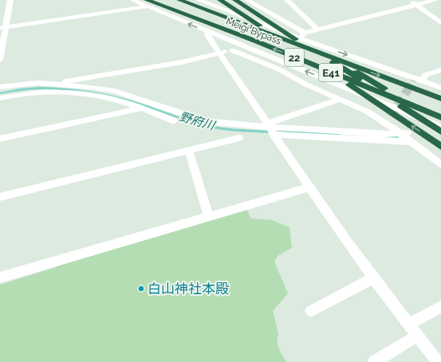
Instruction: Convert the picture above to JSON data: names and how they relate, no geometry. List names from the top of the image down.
{
  "streets": {
    "highway": ["Meigi Bypass", "22", "E41"]
  },
  "water": ["野府川"],
  "places": ["白山神社本殿"]
}
